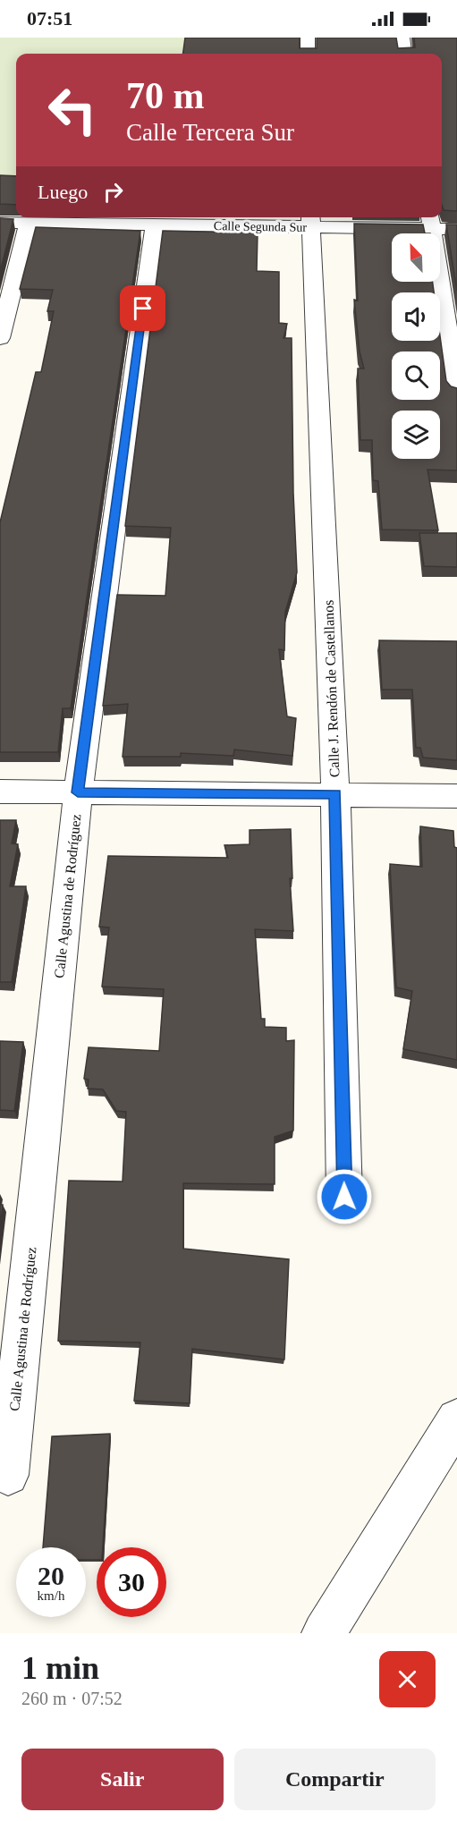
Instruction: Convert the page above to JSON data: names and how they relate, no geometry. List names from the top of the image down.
{
  "streets": {
    "street": ["Calle Segunda Sur", "Calle J. Rendón de Castellanos", "Calle Agustina de Rodríguez"]
  },
  "crossings": [
    ["Calle Segunda Sur", "Calle J. Rendón de Castellanos"],
    ["Calle Segunda Sur", "Calle Agustina de Rodríguez"]
  ],
  "north": "top left",
  "page": {
    "status": "07:51",
    "turn": ["70 m", "Calle Tercera Sur"],
    "then": "Luego",
    "speed": "20 km/h",
    "limit": "30",
    "heading": ["1 min", "260 m · 07:52"],
    "buttons": ["Salir", "Compartir"]
  }
}
